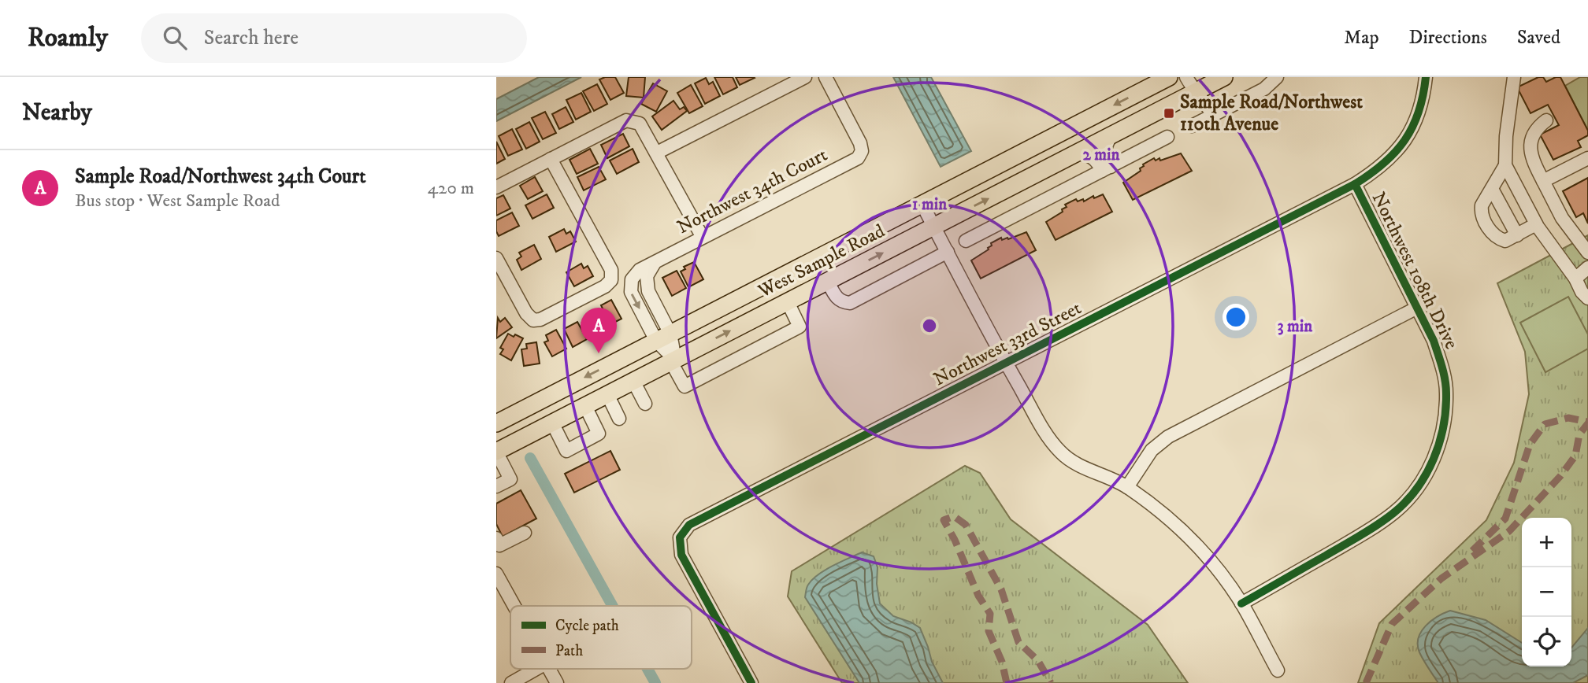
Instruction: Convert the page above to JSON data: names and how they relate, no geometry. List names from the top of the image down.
{
  "streets": {
    "main road": ["West Sample Road"],
    "street": ["Northwest 34th Court", "Northwest 108th Drive", "Northwest 33rd Street"]
  },
  "crossings": [
    ["Northwest 34th Court", "West Sample Road"],
    ["Northwest 108th Drive", "Northwest 33rd Street"]
  ],
  "places": {
    "transit": ["Sample Road/Northwest 110th Avenue"]
  },
  "legend": ["Cycle path", "Path"],
  "page": {
    "header": "Roamly",
    "search": "Search here",
    "nav": ["Map", "Directions", "Saved"],
    "heading": "Nearby",
    "list": [
      {
        "mark": "A",
        "name": "Sample Road/Northwest 34th Court",
        "note": "Bus stop · West Sample Road",
        "value": "420 m"
      }
    ],
    "pins": "A",
    "map_buttons": ["+", "−"]
  },
  "rings": ["2 min", "1 min", "3 min"]
}
